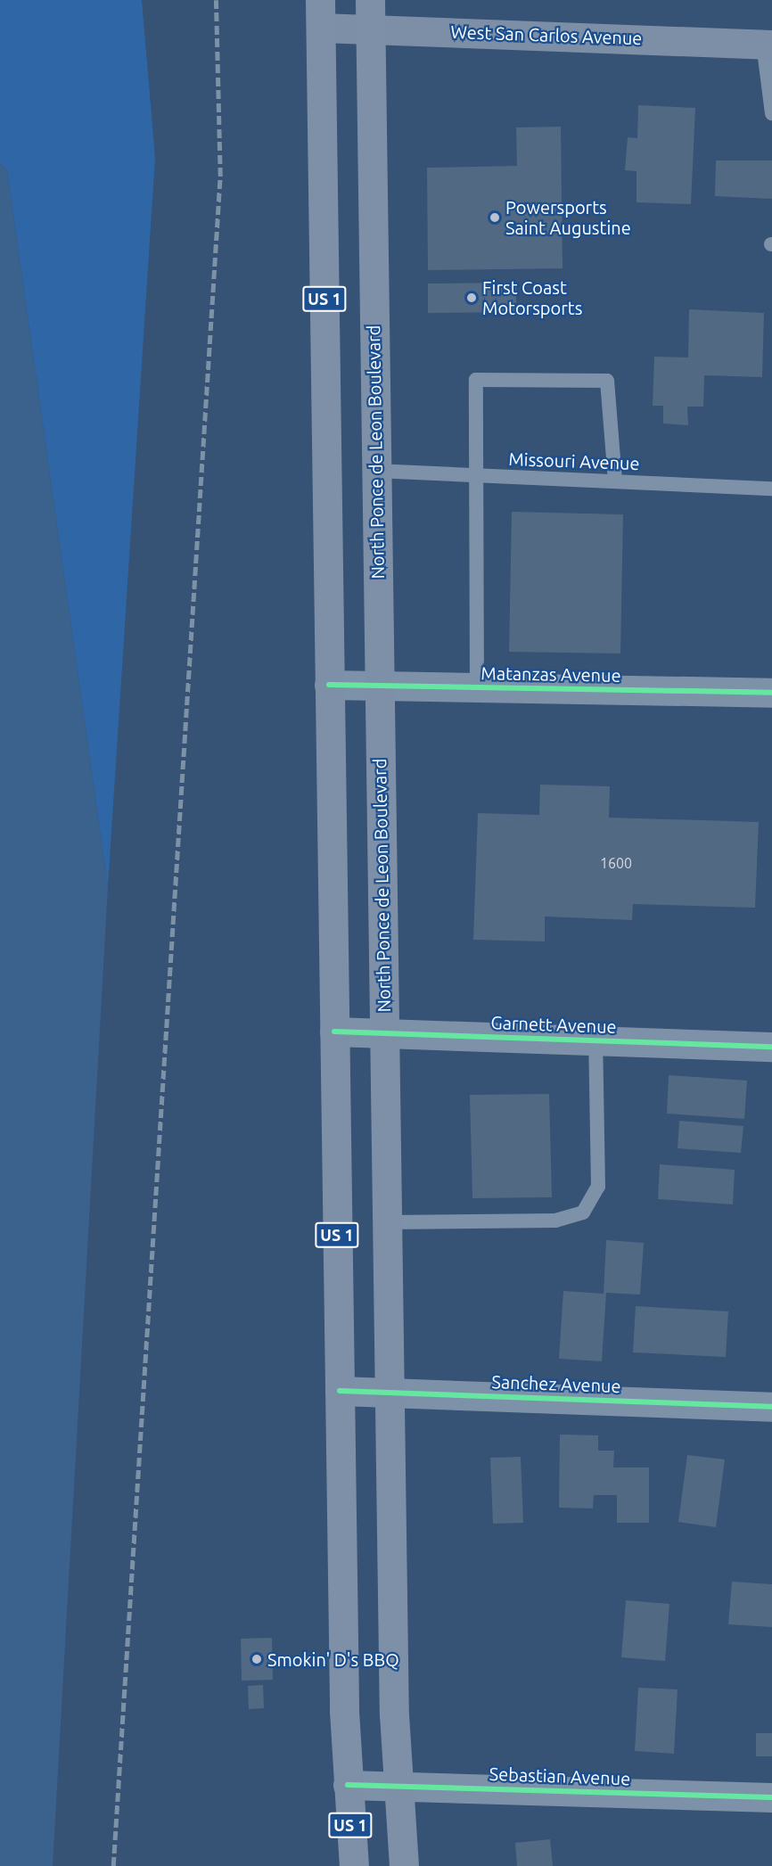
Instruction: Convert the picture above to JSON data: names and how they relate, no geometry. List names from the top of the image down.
{
  "streets": {
    "highway": ["US 1", "North Ponce de Leon Boulevard"],
    "main road": ["West San Carlos Avenue"],
    "street": [
      "Matanzas Avenue",
      "Garnett Avenue",
      "Sanchez Avenue",
      "Sebastian Avenue"
    ],
    "lane": ["Missouri Avenue"]
  },
  "crossings": [
    ["West San Carlos Avenue", "US 1"],
    ["West San Carlos Avenue", "North Ponce de Leon Boulevard"],
    ["US 1", "Matanzas Avenue"],
    ["US 1", "Garnett Avenue"],
    ["US 1", "Sanchez Avenue"],
    ["US 1", "Sebastian Avenue"],
    ["North Ponce de Leon Boulevard", "Missouri Avenue"],
    ["North Ponce de Leon Boulevard", "Matanzas Avenue"],
    ["North Ponce de Leon Boulevard", "Garnett Avenue"],
    ["North Ponce de Leon Boulevard", "Sanchez Avenue"],
    ["North Ponce de Leon Boulevard", "Sebastian Avenue"]
  ],
  "places": ["Powersports Saint Augustine", "First Coast Motorsports", "Smokin' D's BBQ"],
  "house_numbers": ["1600"]
}
